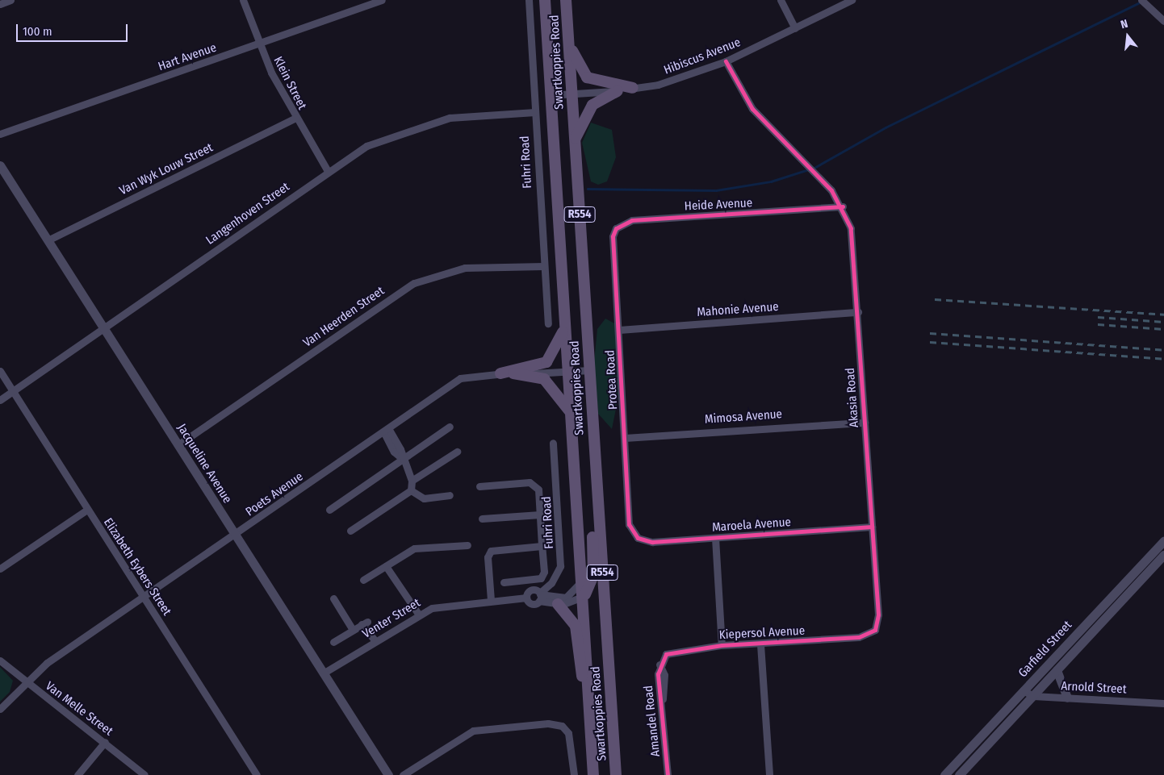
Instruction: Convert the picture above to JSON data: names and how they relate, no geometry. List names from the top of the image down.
{
  "streets": {
    "main road": ["Swartkoppies Road", "R554"],
    "street": [
      "Hibiscus Avenue",
      "Hart Avenue",
      "Klein Street",
      "Fuhri Road",
      "Van Wyk Louw Street",
      "Heide Avenue",
      "Langenhoven Street",
      "Mahonie Avenue",
      "Van Heerden Street",
      "Protea Road",
      "Akasia Road",
      "Mimosa Avenue",
      "Jacqueline Avenue",
      "Poets Avenue",
      "Maroela Avenue",
      "Elizabeth Eybers Street",
      "Venter Street",
      "Kiepersol Avenue",
      "Garfield Street",
      "Arnold Street",
      "Van Melle Street",
      "Amandel Road"
    ]
  },
  "crossings": [
    ["Hibiscus Avenue", "Swartkoppies Road"],
    ["Hibiscus Avenue", "Akasia Road"],
    ["Hart Avenue", "Klein Street"],
    ["Swartkoppies Road", "Poets Avenue"],
    ["Klein Street", "Van Wyk Louw Street"],
    ["Klein Street", "Langenhoven Street"],
    ["Fuhri Road", "Langenhoven Street"],
    ["Fuhri Road", "Van Heerden Street"],
    ["Van Wyk Louw Street", "Jacqueline Avenue"],
    ["Heide Avenue", "Protea Road"],
    ["Heide Avenue", "Akasia Road"],
    ["Langenhoven Street", "Jacqueline Avenue"],
    ["Langenhoven Street", "Elizabeth Eybers Street"],
    ["Mahonie Avenue", "Protea Road"],
    ["Mahonie Avenue", "Akasia Road"],
    ["Van Heerden Street", "Jacqueline Avenue"],
    ["Protea Road", "Mimosa Avenue"],
    ["Protea Road", "Maroela Avenue"],
    ["Akasia Road", "Mimosa Avenue"],
    ["Akasia Road", "Maroela Avenue"],
    ["Akasia Road", "Kiepersol Avenue"],
    ["Jacqueline Avenue", "Poets Avenue"],
    ["Jacqueline Avenue", "Venter Street"],
    ["Poets Avenue", "Elizabeth Eybers Street"],
    ["Poets Avenue", "Van Melle Street"],
    ["Kiepersol Avenue", "Amandel Road"],
    ["Garfield Street", "Arnold Street"]
  ],
  "scale_bar": "100 m",
  "north": "top"
}
